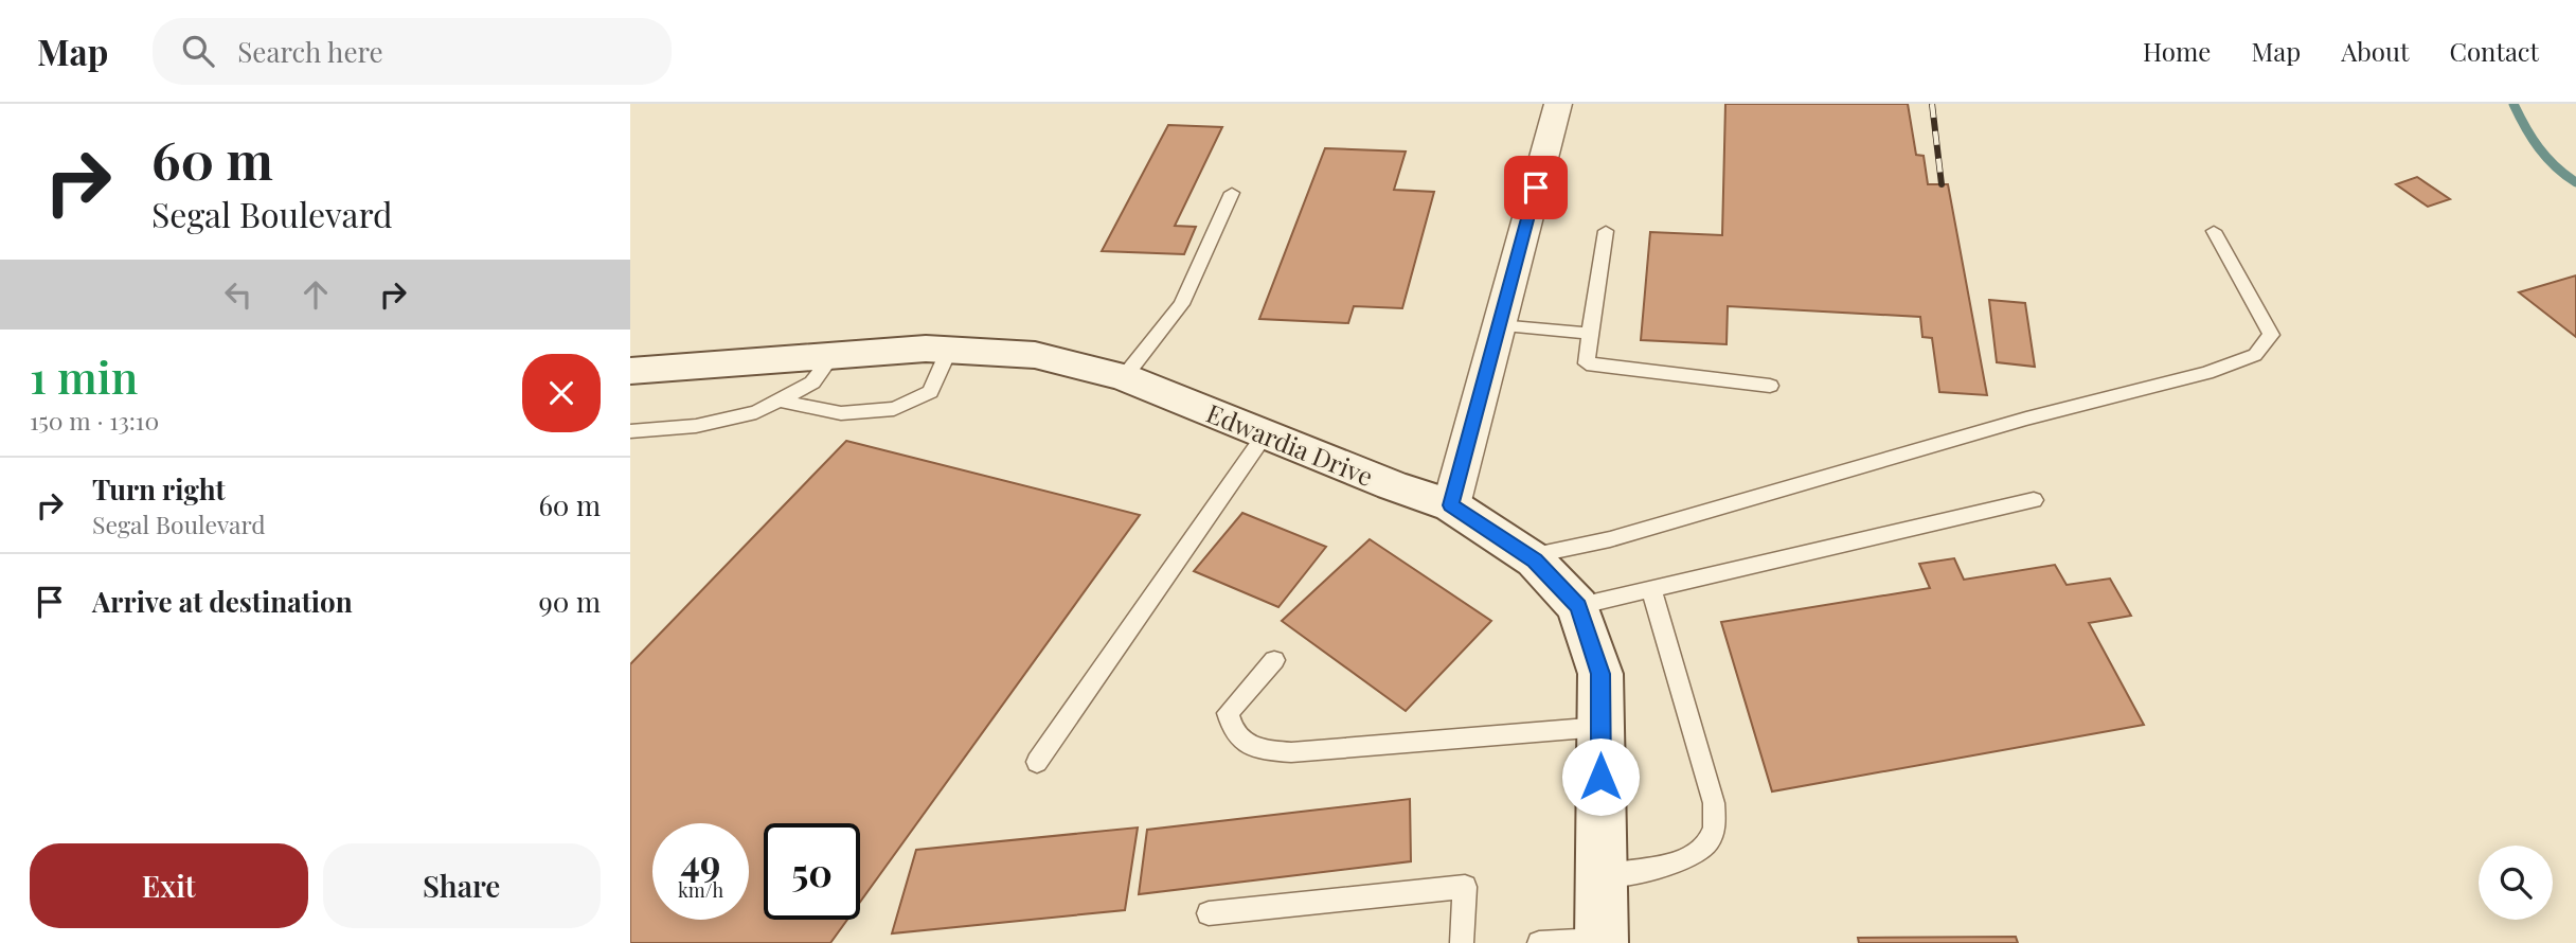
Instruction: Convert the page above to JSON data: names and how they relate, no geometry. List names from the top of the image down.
{
  "streets": {
    "main road": ["Edwardia Drive"]
  },
  "page": {
    "header": "Map",
    "search": "Search here",
    "nav": [
      "Home",
      "Map",
      "About",
      "Contact"
    ],
    "turn": ["60 m", "Segal Boulevard"],
    "heading": ["1 min", "150 m · 13:10"],
    "list": [
      {
        "name": "Turn right",
        "note": "Segal Boulevard",
        "value": "60 m"
      },
      {
        "name": "Arrive at destination",
        "value": "90 m"
      }
    ],
    "speed": "49 km/h",
    "limit": "50",
    "buttons": ["Exit", "Share"]
  }
}
